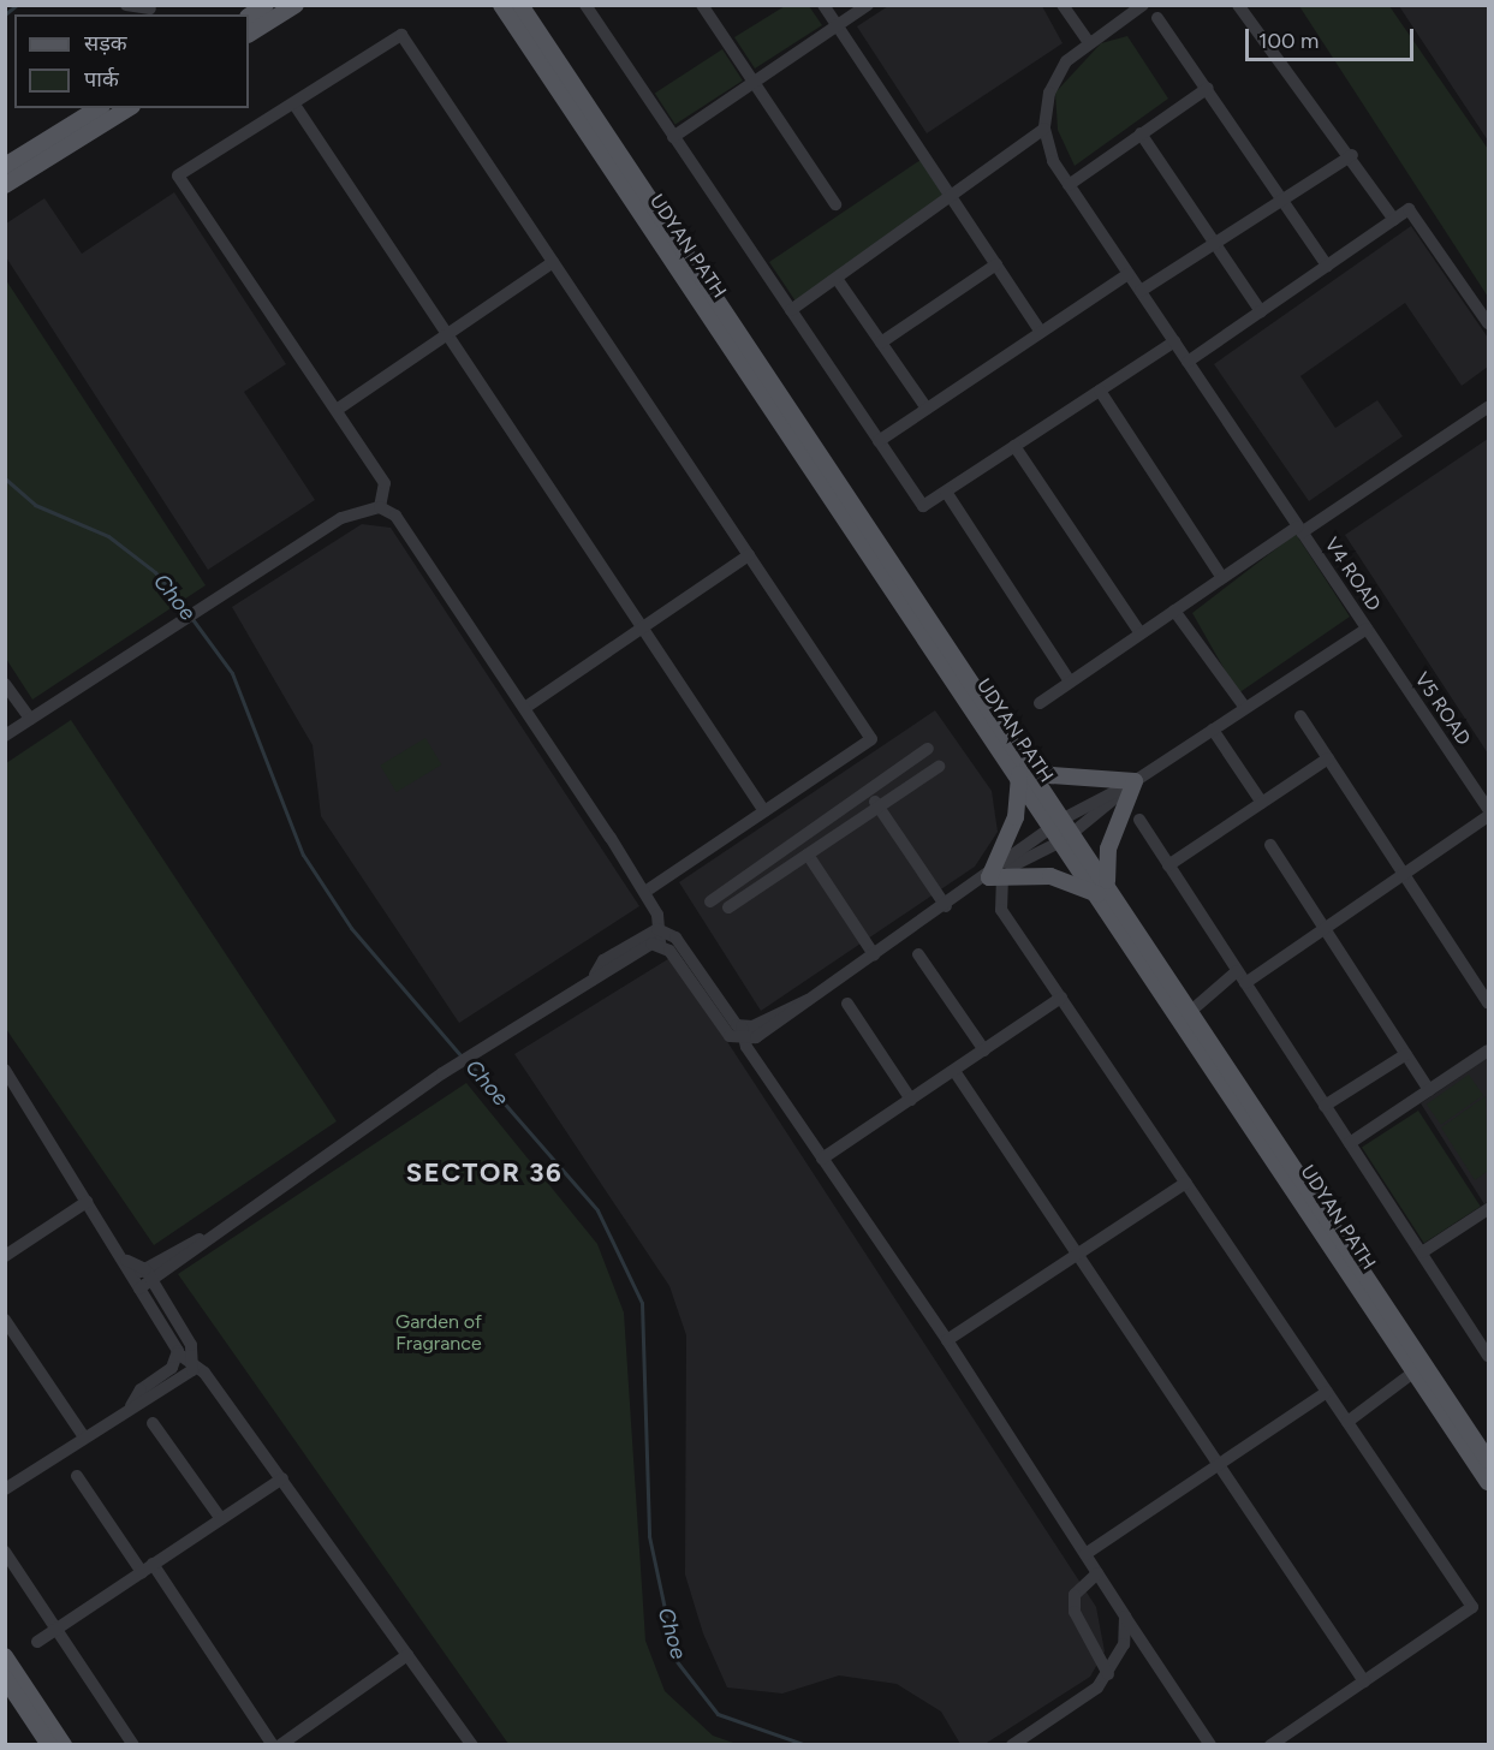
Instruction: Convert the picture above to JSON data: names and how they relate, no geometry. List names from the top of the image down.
{
  "streets": {
    "main road": ["UDYAN PATH"],
    "street": ["V4 ROAD", "V5 ROAD"]
  },
  "crossings": [
    ["V4 ROAD", "V5 ROAD"]
  ],
  "districts": ["SECTOR 36"],
  "water": ["Choe"],
  "parks": ["Garden of Fragrance"],
  "legend": ["सड़क", "पार्क"],
  "scale_bar": "100 m"
}
